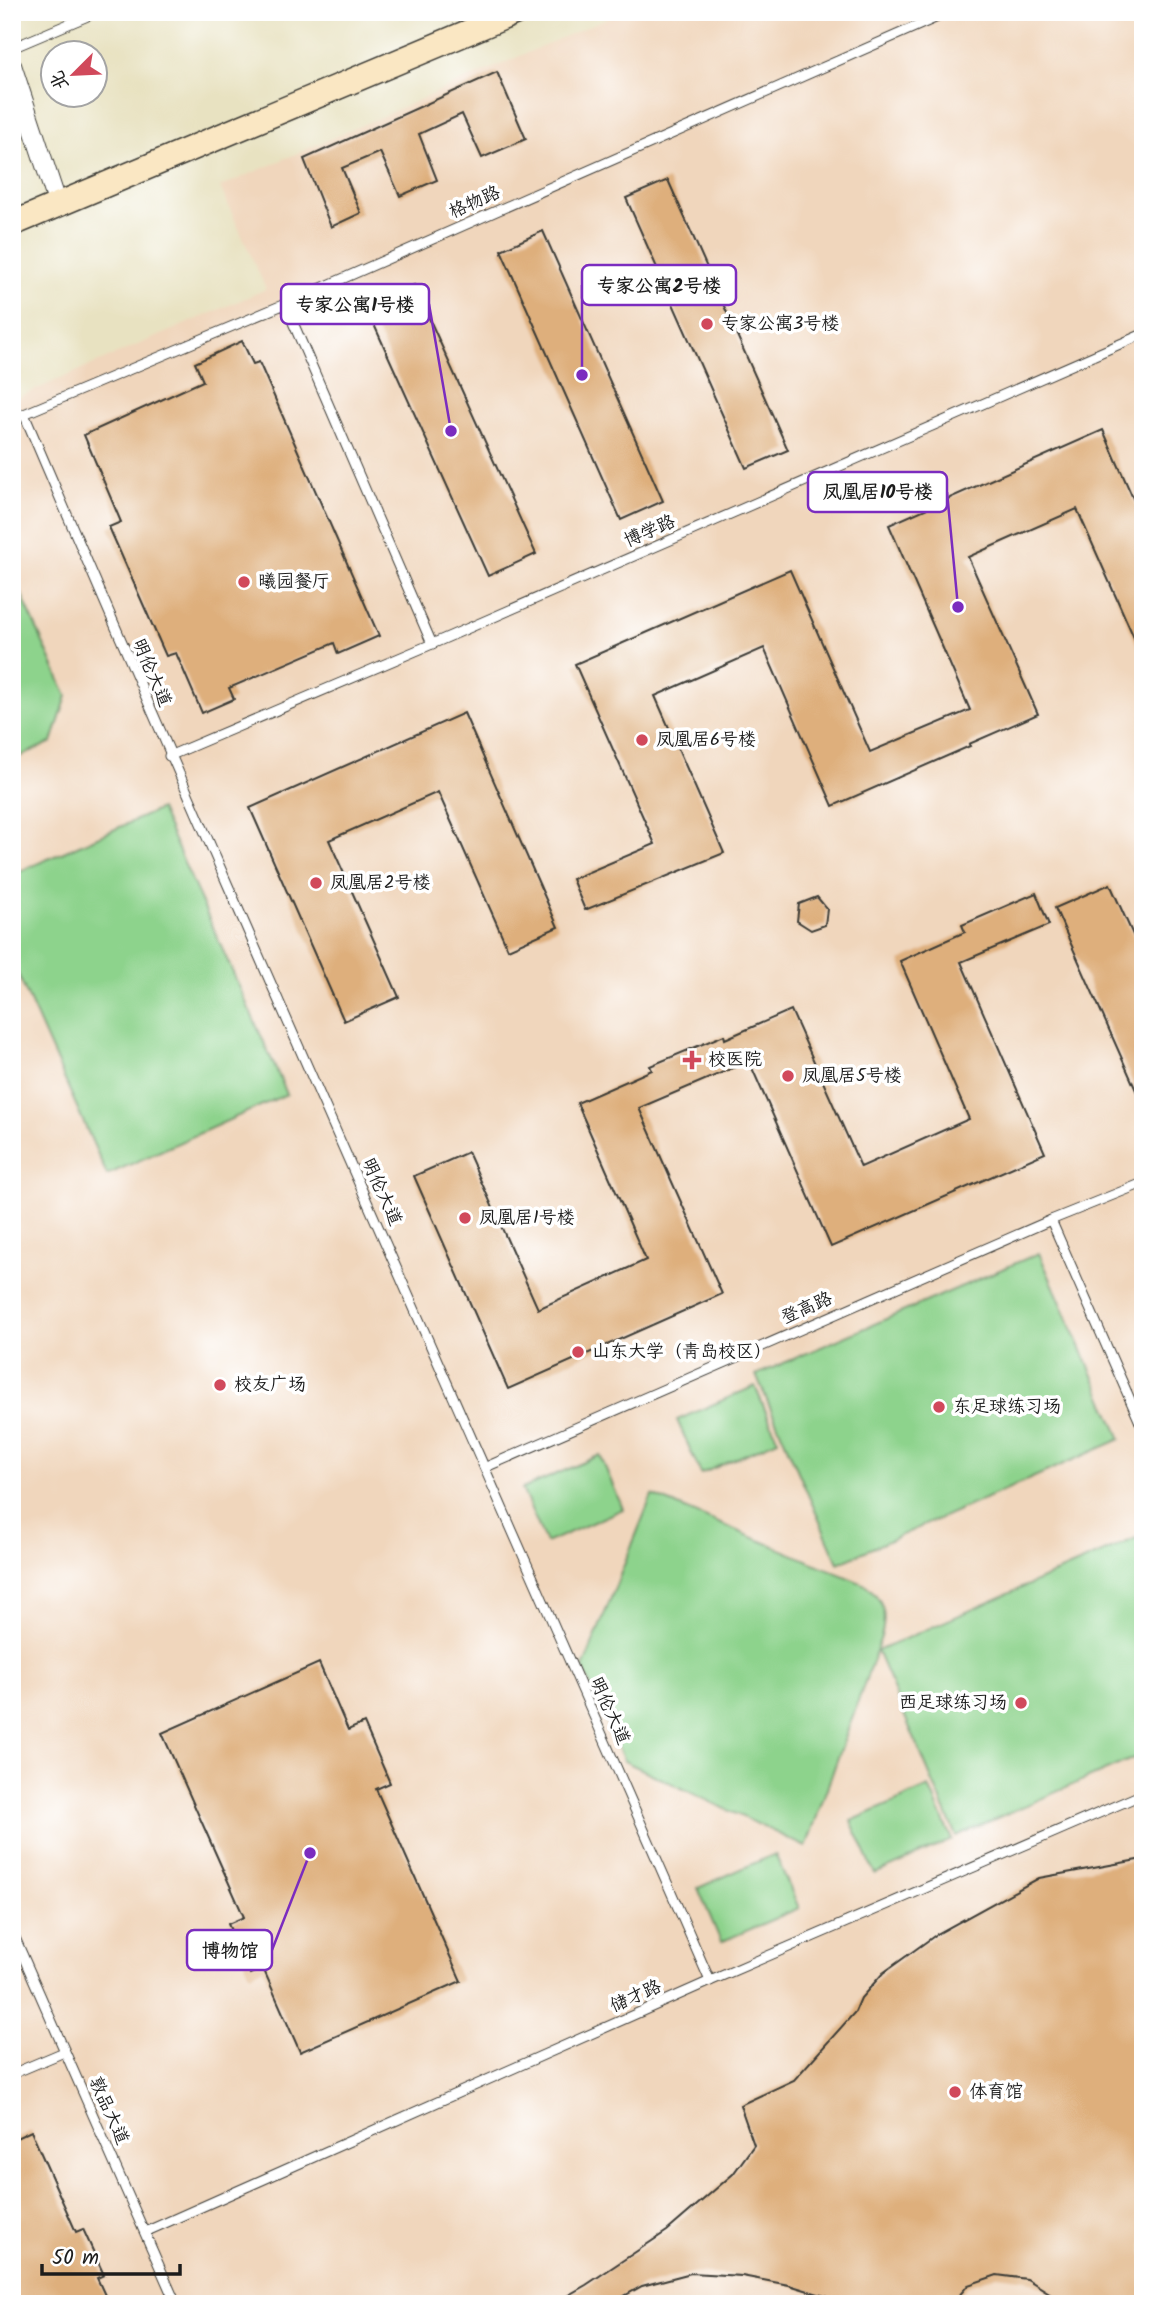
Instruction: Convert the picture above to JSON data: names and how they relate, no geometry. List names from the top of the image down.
{
  "streets": {
    "lane": [
      "格物路",
      "博学路",
      "明伦大道",
      "登高路",
      "储才路",
      "敦品大道"
    ]
  },
  "crossings": [
    ["格物路", "明伦大道"],
    ["博学路", "明伦大道"],
    ["明伦大道", "登高路"],
    ["明伦大道", "储才路"],
    ["储才路", "敦品大道"]
  ],
  "places": {
    "other": [
      "专家公寓3号楼",
      "专家公寓2号楼",
      "专家公寓1号楼",
      "曦园餐厅",
      "凤凰居10号楼",
      "凤凰居6号楼",
      "凤凰居2号楼",
      "凤凰居5号楼",
      "凤凰居1号楼",
      "山东大学（青岛校区）",
      "校友广场",
      "东足球练习场",
      "西足球练习场",
      "博物馆",
      "体育馆"
    ],
    "health": ["校医院"]
  },
  "scale_bar": "50 m",
  "north": "bottom left"
}
